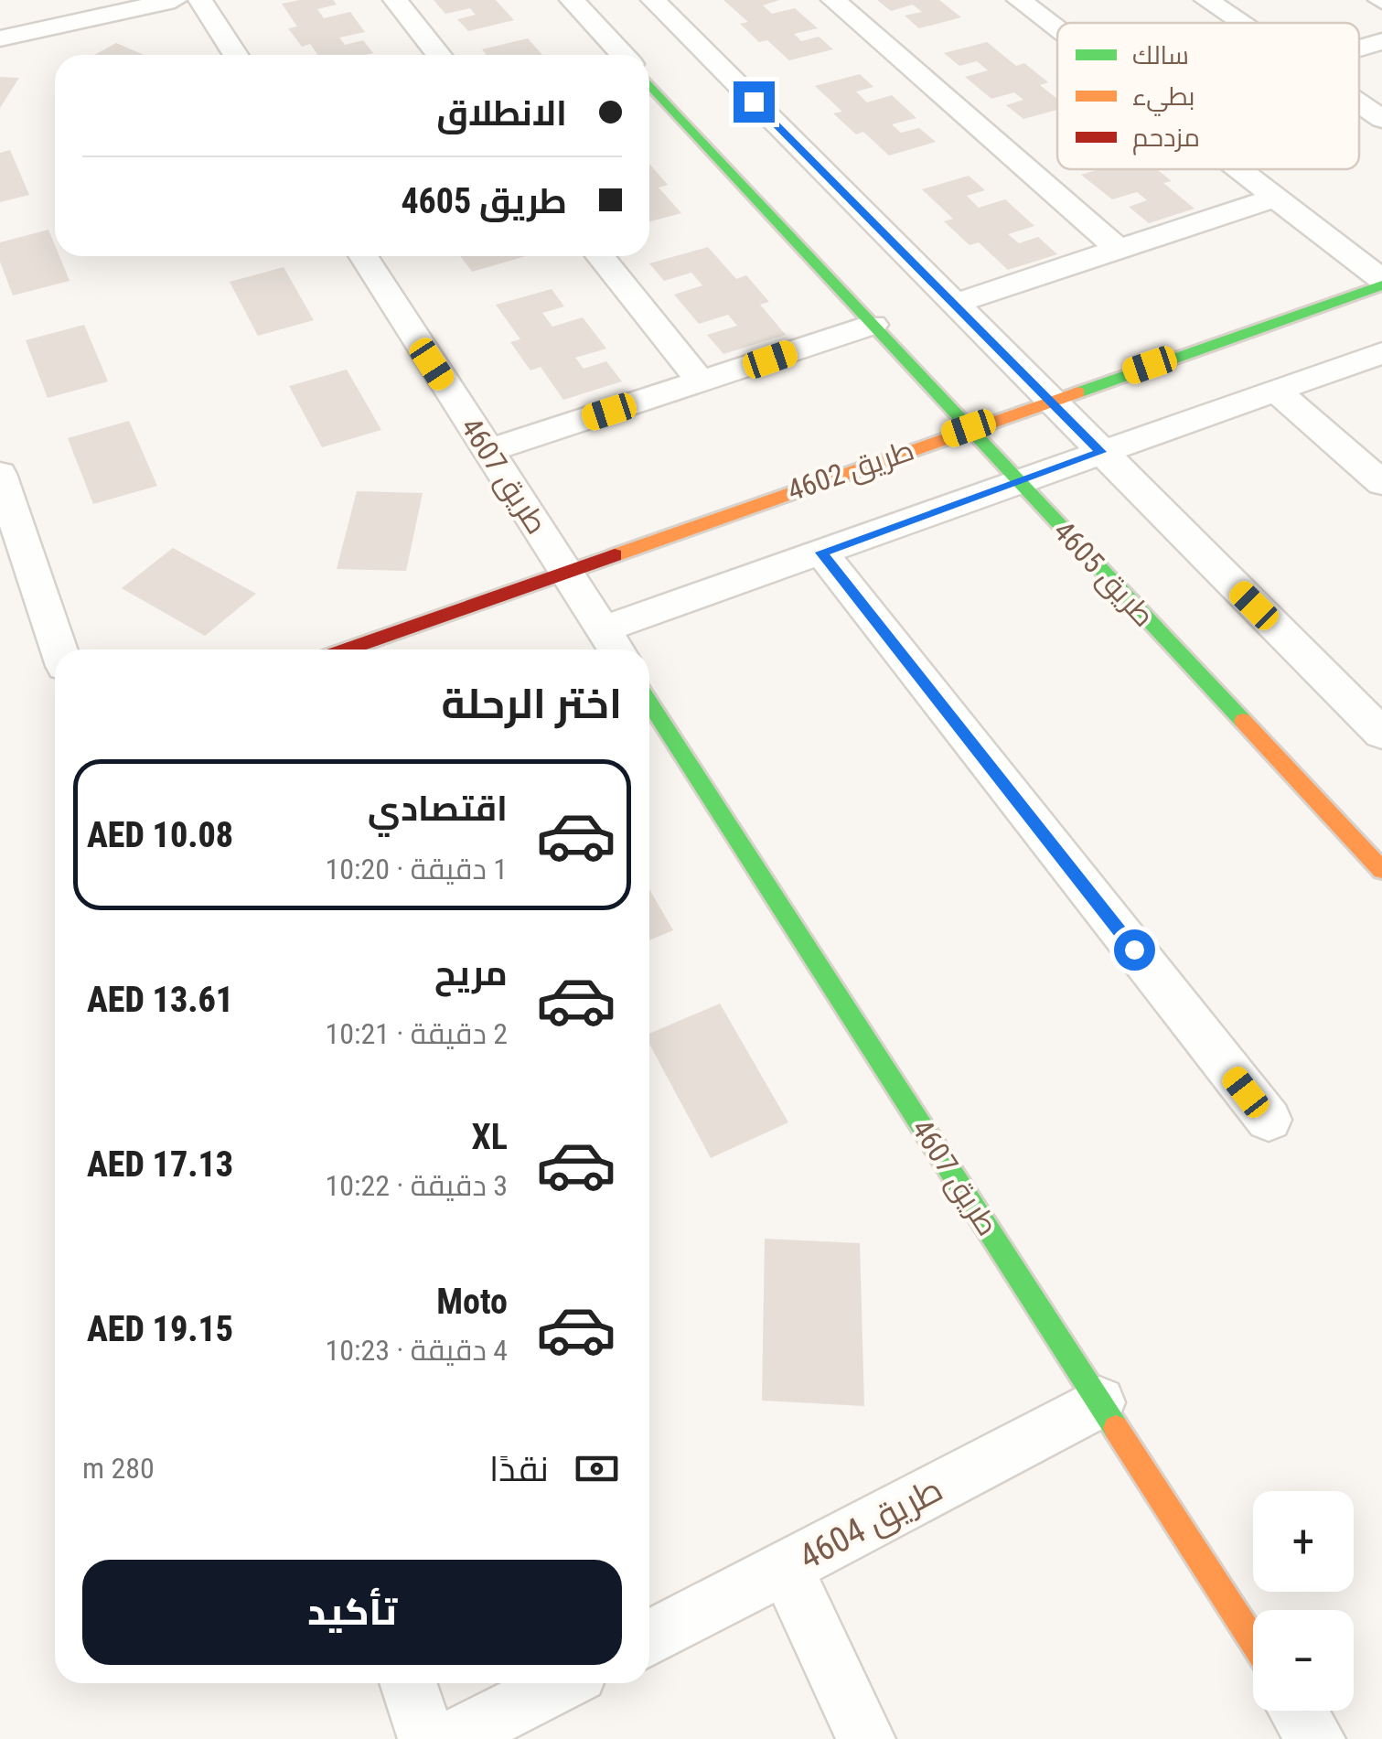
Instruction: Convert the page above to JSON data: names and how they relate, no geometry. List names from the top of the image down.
{
  "streets": {
    "street": [
      "طريق 4602",
      "طريق 4607",
      "طريق 4605",
      "طريق 4604"
    ]
  },
  "crossings": [
    ["طريق 4602", "طريق 4607"],
    ["طريق 4602", "طريق 4605"],
    ["طريق 4607", "طريق 4604"]
  ],
  "legend": ["سالك", "بطيء", "مزدحم"],
  "page": {
    "banner": ["الانطلاق", "طريق 4605"],
    "heading": "اختر الرحلة",
    "list": [
      {
        "name": "اقتصادي",
        "note": "1 دقيقة · 10:20",
        "value": "AED 10.08"
      },
      {
        "name": "مريح",
        "note": "2 دقيقة · 10:21",
        "value": "AED 13.61"
      },
      {
        "name": "XL",
        "note": "3 دقيقة · 10:22",
        "value": "AED 17.13"
      },
      {
        "name": "Moto",
        "note": "4 دقيقة · 10:23",
        "value": "AED 19.15"
      }
    ],
    "pay": ["نقدًا", "280 m"],
    "map_buttons": ["+", "−"],
    "buttons": "تأكيد"
  }
}
